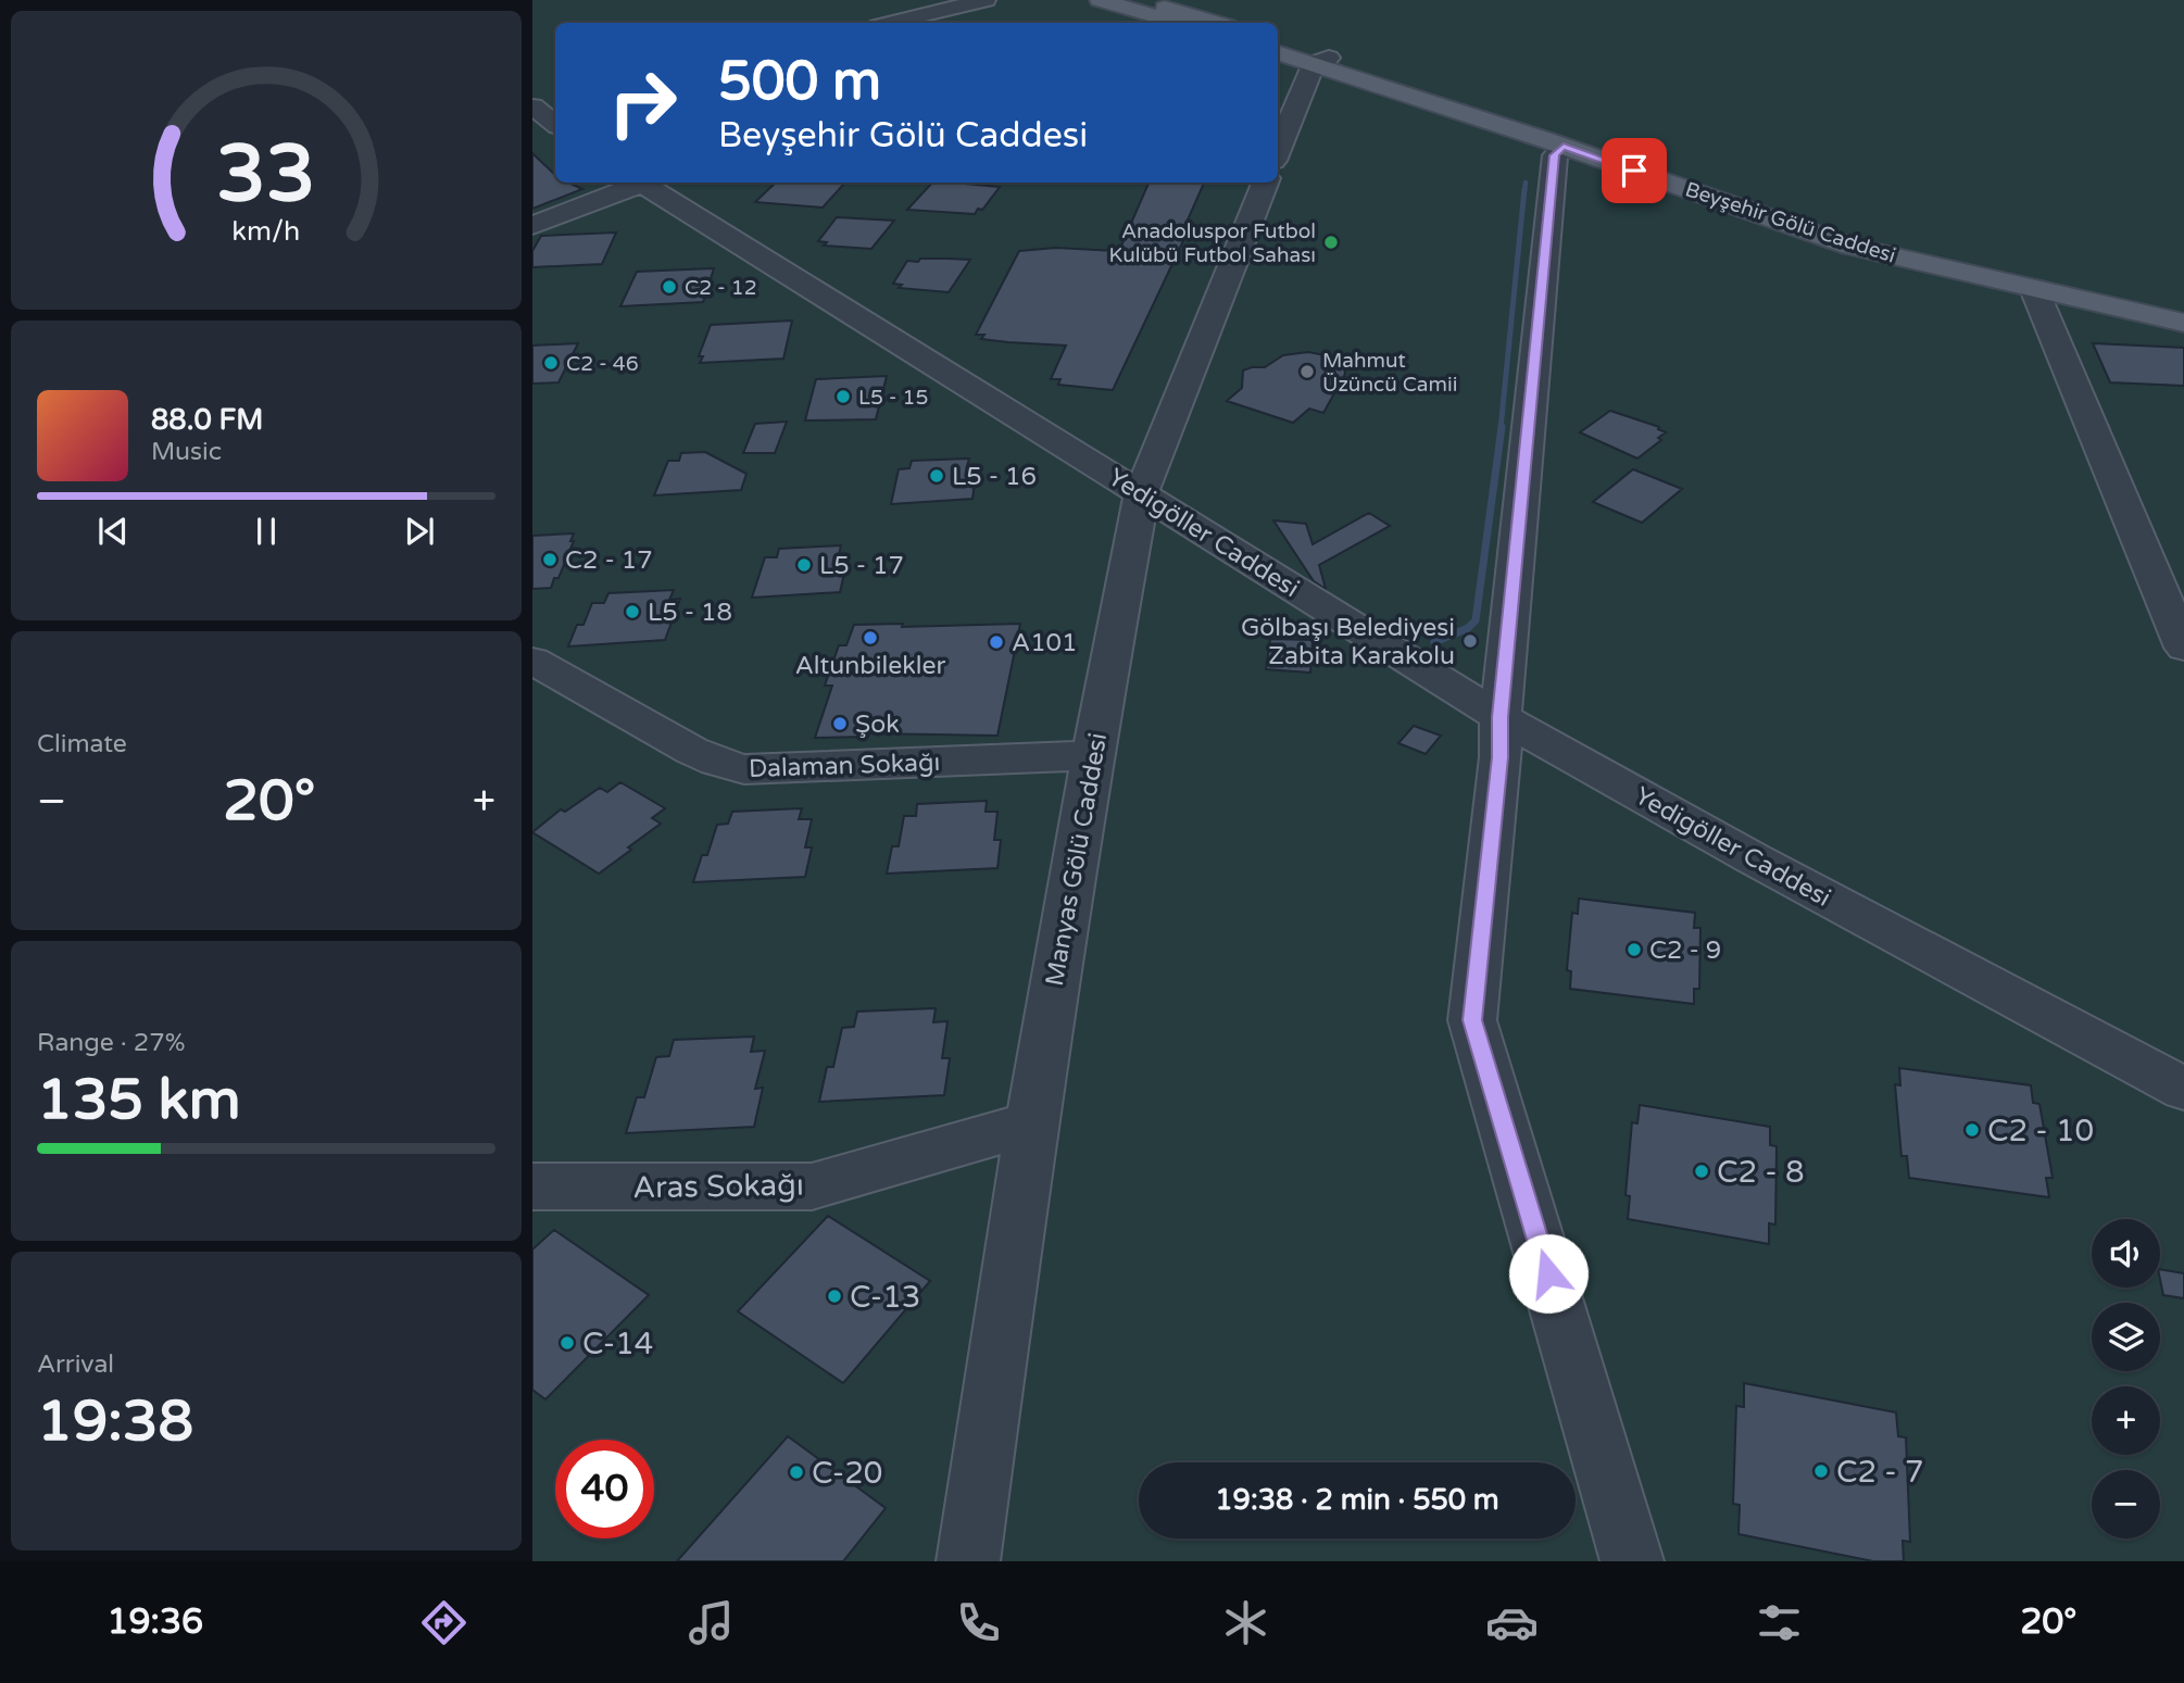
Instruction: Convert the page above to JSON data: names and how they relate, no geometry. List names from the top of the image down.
{
  "streets": {
    "main road": ["Beyşehir Gölü Caddesi"],
    "street": [
      "Yedigöller Caddesi",
      "Dalaman Sokağı",
      "Manyas Gölü Caddesi",
      "Aras Sokağı"
    ]
  },
  "crossings": [
    ["Yedigöller Caddesi", "Manyas Gölü Caddesi"],
    ["Dalaman Sokağı", "Manyas Gölü Caddesi"],
    ["Manyas Gölü Caddesi", "Aras Sokağı"]
  ],
  "places": [
    "Anadoluspor Futbol Kulübü Futbol Sahası",
    "C2 - 12",
    "C2 - 46",
    "Mahmut Üzüncü Camii",
    "L5 - 15",
    "L5 - 16",
    "C2 - 17",
    "L5 - 17",
    "L5 - 18",
    "Altunbilekler",
    "Gölbaşı Belediyesi Zabita Karakolu",
    "A101",
    "Şok",
    "C2 - 9",
    "C2 - 10",
    "C2 - 8",
    "C-13",
    "C-14",
    "C2 - 7",
    "C-20"
  ],
  "page": {
    "turn": ["500 m", "Beyşehir Gölü Caddesi"],
    "song": ["88.0 FM", "Music"],
    "tile": [
      "Climate",
      ["Range · 27%", "135 km"],
      ["Arrival", "19:38"]
    ],
    "heat": ["−", "20°", "+"],
    "map_buttons": ["+", "−"],
    "limit": "40",
    "trip": "19:38 · 2 min · 550 m",
    "tabs": ["19:36", "20°"],
    "gauge": ["33", "km/h"]
  }
}
